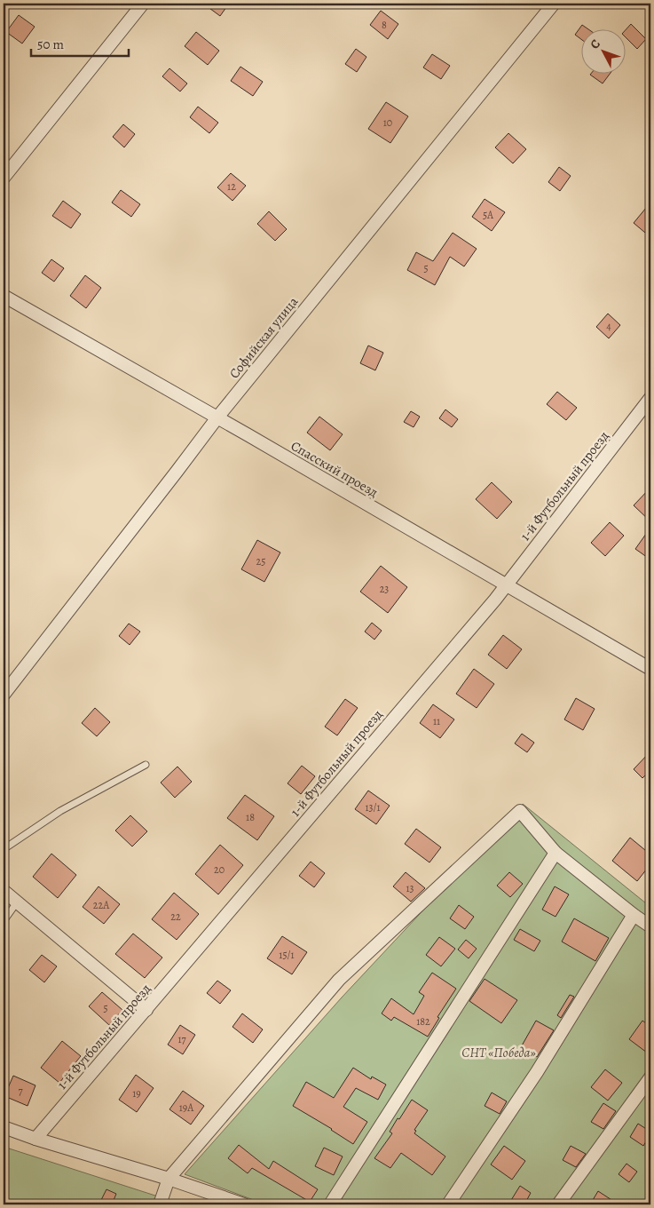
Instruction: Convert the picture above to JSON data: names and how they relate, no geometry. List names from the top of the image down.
{
  "streets": {
    "street": ["Софийская улица", "Спасский проезд", "1-й Футбольный проезд"]
  },
  "crossings": [
    ["Софийская улица", "Спасский проезд"],
    ["Спасский проезд", "1-й Футбольный проезд"]
  ],
  "parks": ["СНТ «Победа»"],
  "house_numbers": [
    "8",
    "10",
    "12",
    "5А",
    "5",
    "4",
    "25",
    "23",
    "11",
    "13/1",
    "18",
    "20",
    "13",
    "22А",
    "22",
    "15/1",
    "5",
    "182",
    "17",
    "7",
    "19",
    "19А"
  ],
  "scale_bar": "50 m",
  "north": "top left"
}
